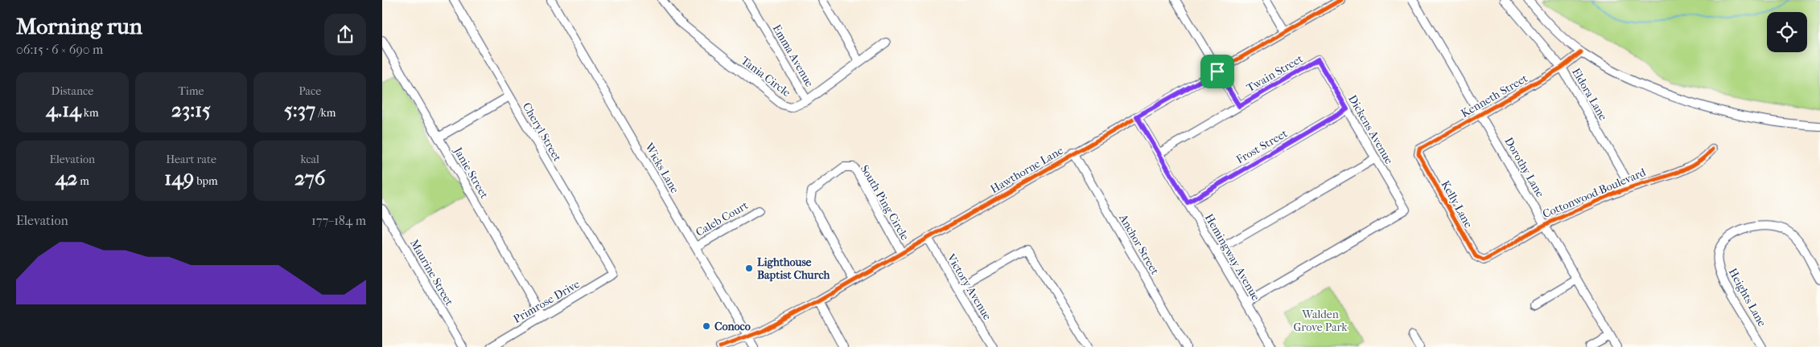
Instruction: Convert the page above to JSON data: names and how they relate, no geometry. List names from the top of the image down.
{
  "streets": {
    "street": [
      "Emma Avenue",
      "Twain Street",
      "Tania Circle",
      "Eldora Lane",
      "Kenneth Street",
      "Dickens Avenue",
      "Cheryl Street",
      "Frost Street",
      "Dorothy Lane",
      "Wicks Lane",
      "Hawthorne Lane",
      "Janie Street",
      "Cottonwood Boulevard",
      "South Ping Circle",
      "Kelly Lane",
      "Caleb Court",
      "Anchor Street",
      "Hemingway Avenue",
      "Maurine Street",
      "Victory Avenue",
      "Heights Lane",
      "Primrose Drive"
    ]
  },
  "crossings": [
    ["Emma Avenue", "Tania Circle"],
    ["Twain Street", "Dickens Avenue"],
    ["Twain Street", "Hemingway Avenue"],
    ["Eldora Lane", "Kenneth Street"],
    ["Eldora Lane", "Cottonwood Boulevard"],
    ["Kenneth Street", "Dorothy Lane"],
    ["Kenneth Street", "Kelly Lane"],
    ["Dickens Avenue", "Frost Street"],
    ["Dickens Avenue", "Hemingway Avenue"],
    ["Cheryl Street", "Primrose Drive"],
    ["Frost Street", "Hemingway Avenue"],
    ["Dorothy Lane", "Cottonwood Boulevard"],
    ["Wicks Lane", "Hawthorne Lane"],
    ["Wicks Lane", "Caleb Court"],
    ["Hawthorne Lane", "South Ping Circle"],
    ["Hawthorne Lane", "Anchor Street"],
    ["Hawthorne Lane", "Hemingway Avenue"],
    ["Hawthorne Lane", "Victory Avenue"],
    ["Janie Street", "Primrose Drive"],
    ["Cottonwood Boulevard", "Kelly Lane"]
  ],
  "parks": ["Walden Grove Park"],
  "places": ["Lighthouse Baptist Church", "Conoco"],
  "page": {
    "heading": ["Morning run", "06:15 · 6 × 690 m"],
    "stats": [
      ["Distance", "4.14 km"],
      ["Time", "23:15"],
      ["Pace", "5:37 /km"],
      ["Elevation", "42 m"],
      ["Heart rate", "149 bpm"],
      ["kcal", "276"]
    ],
    "chart": ["Elevation", "177–184 m"]
  }
}
